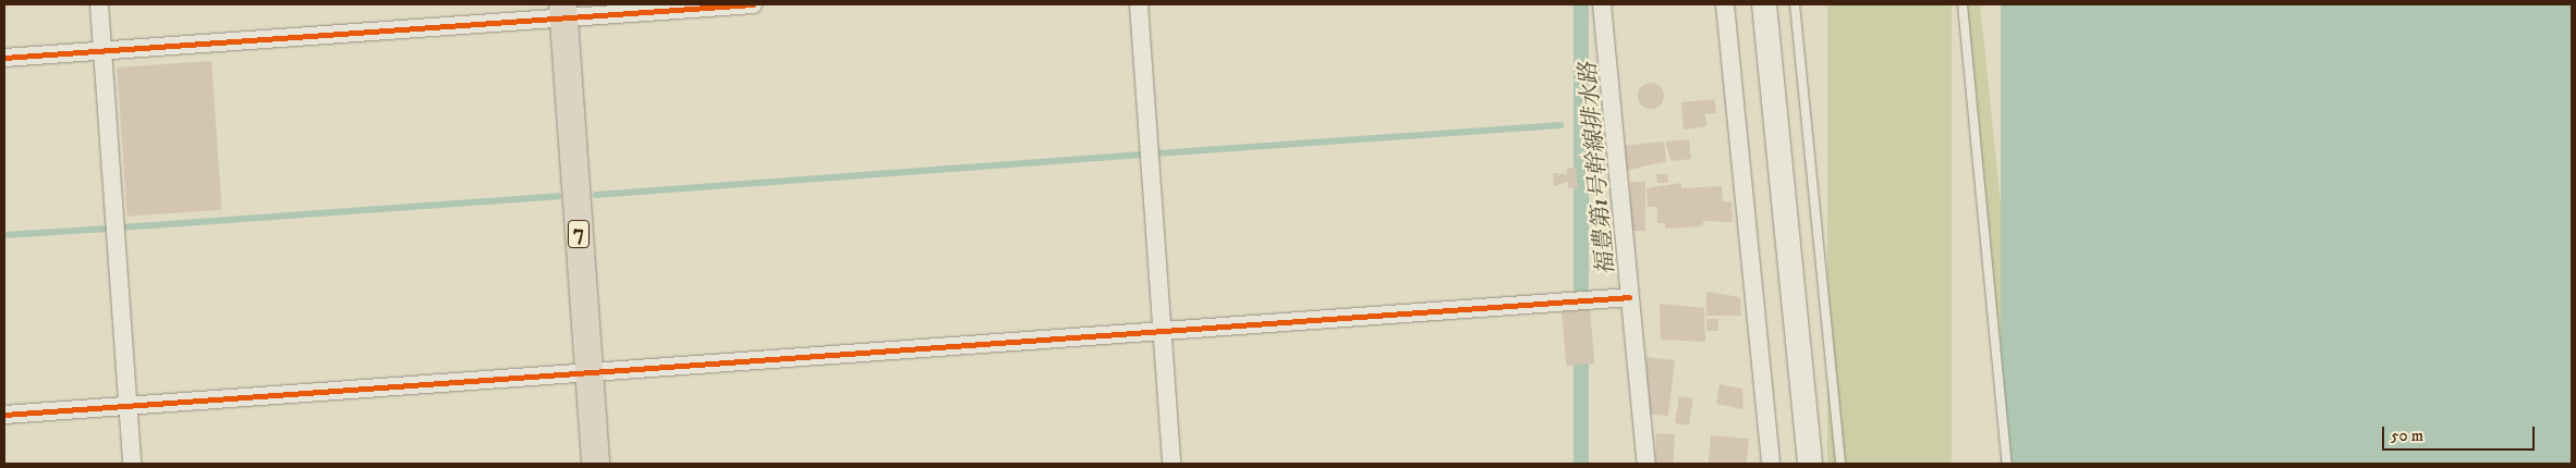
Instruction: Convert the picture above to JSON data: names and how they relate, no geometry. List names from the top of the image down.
{
  "streets": {
    "main road": ["7"]
  },
  "water": ["福豊第1号幹線排水路"],
  "scale_bar": "50 m"
}
